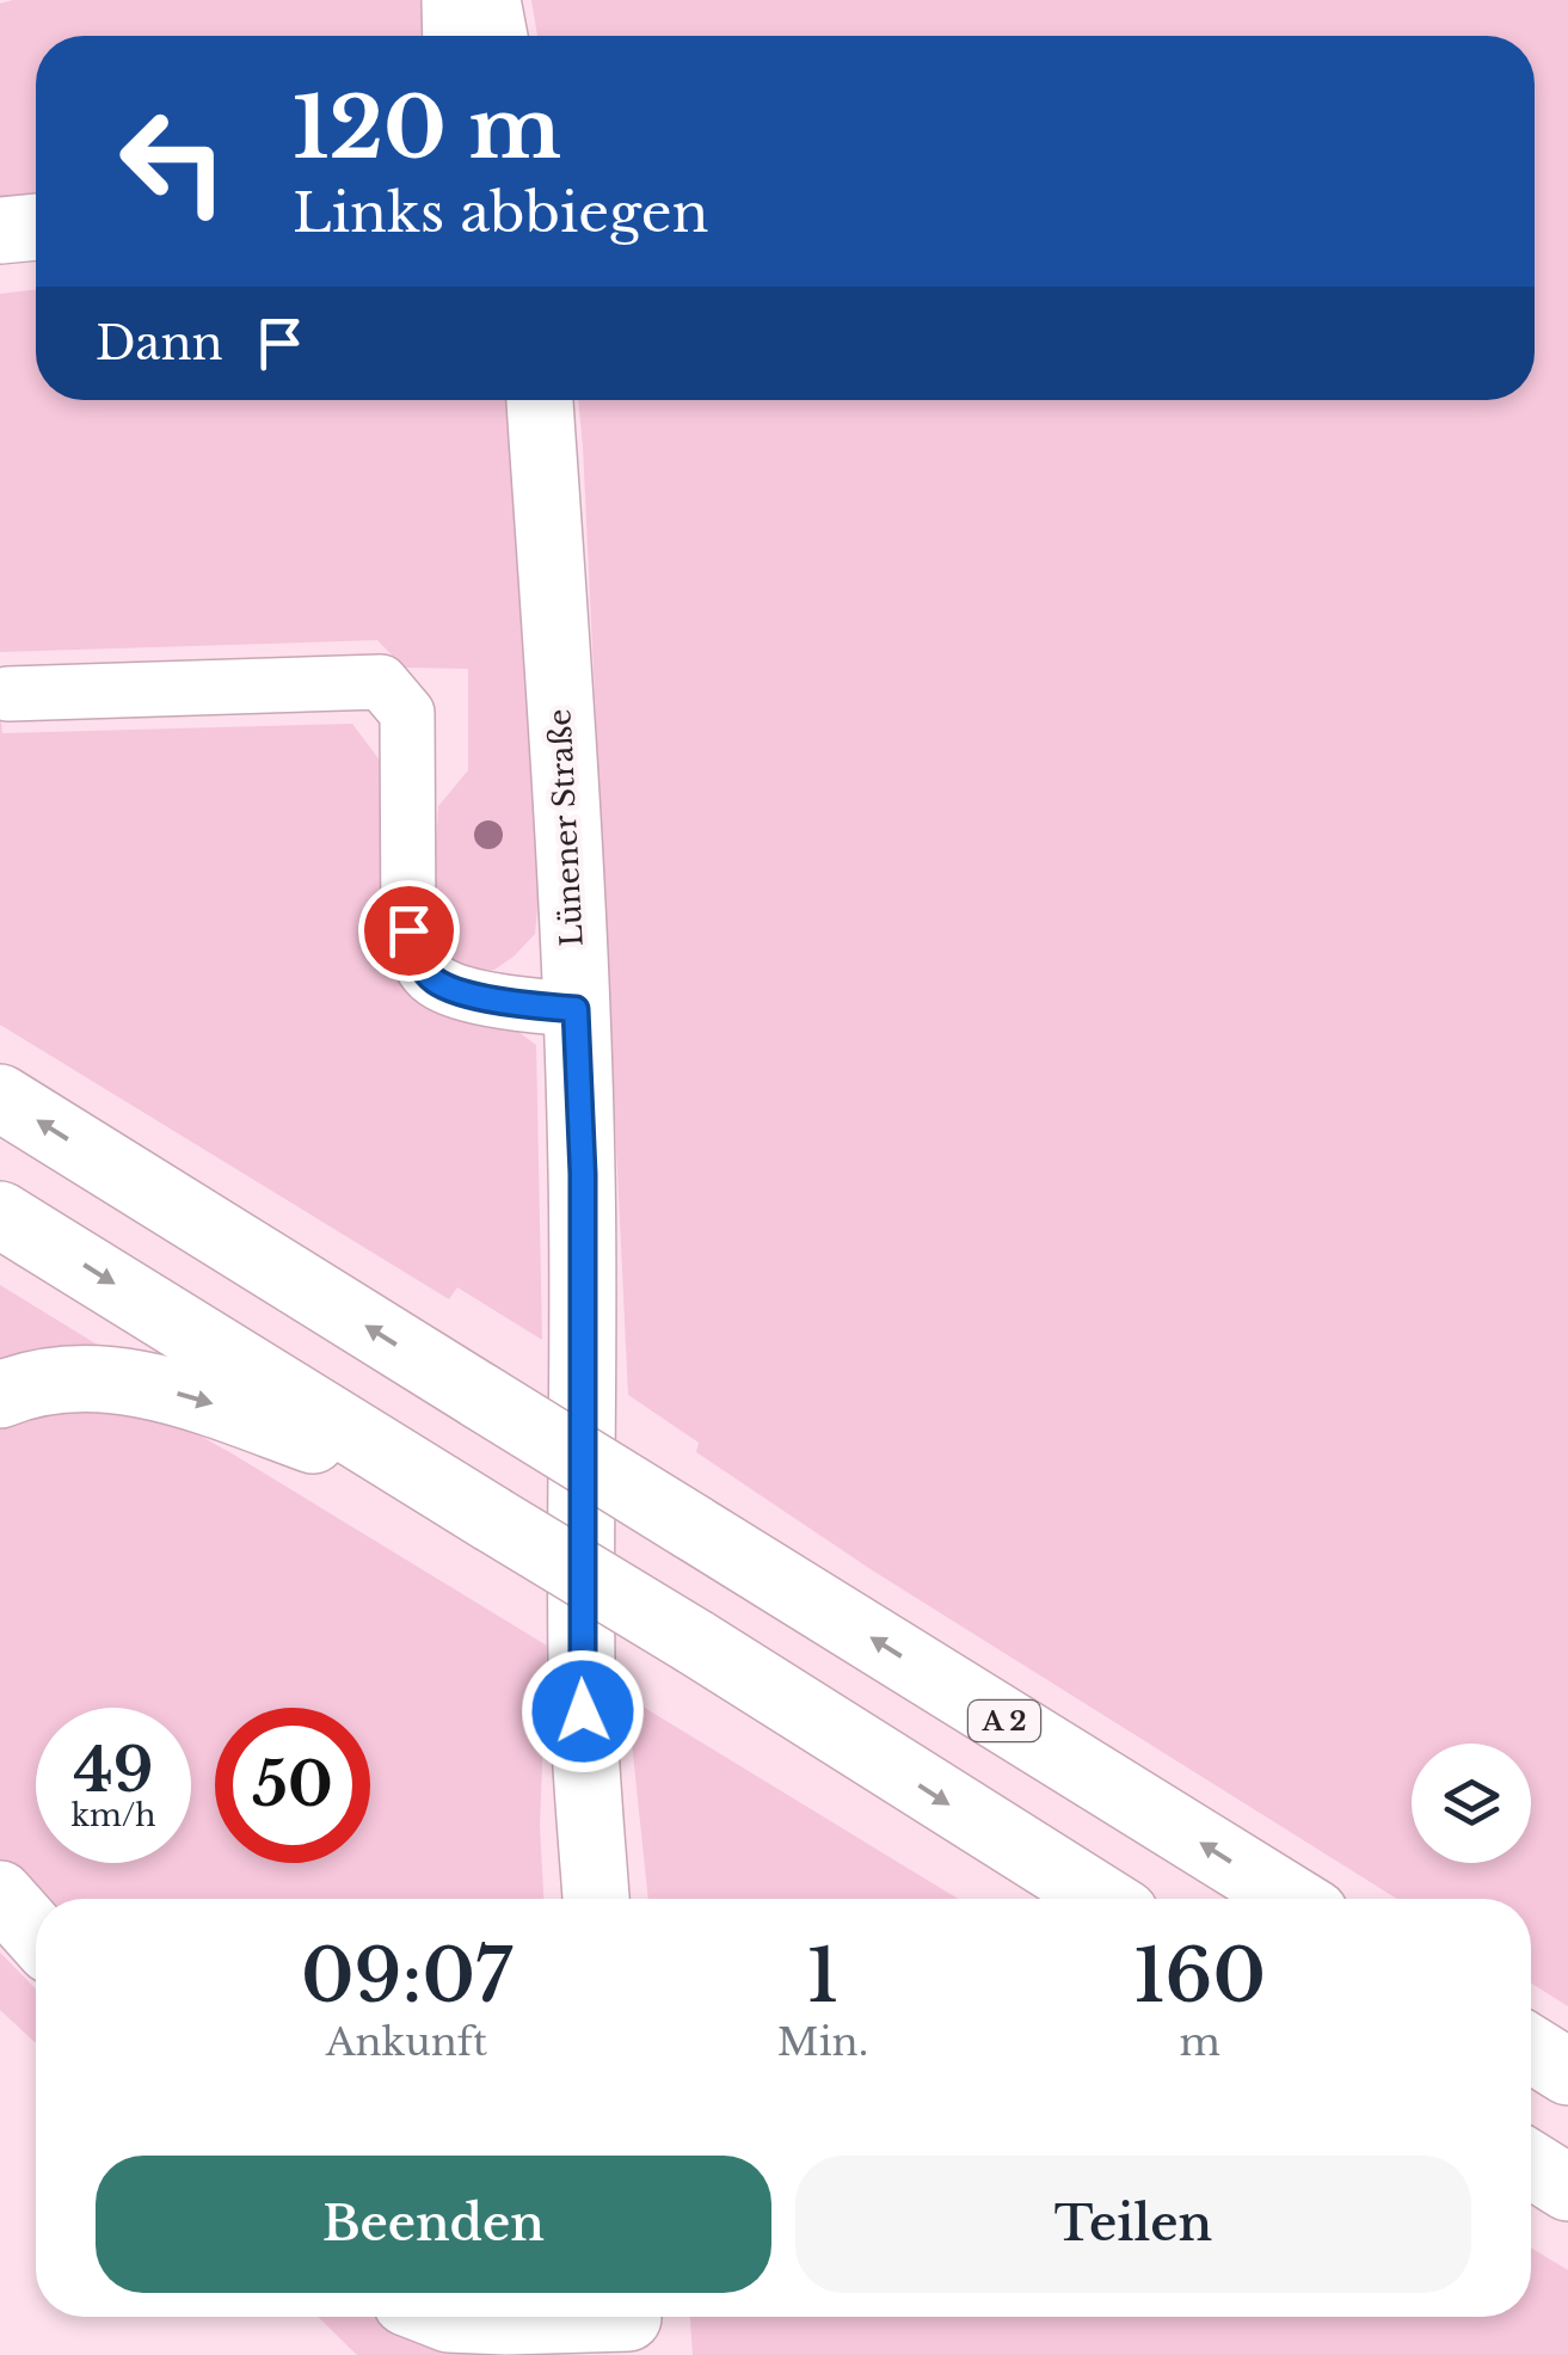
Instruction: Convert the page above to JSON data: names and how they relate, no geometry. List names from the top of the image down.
{
  "streets": {
    "main road": ["Lünener Straße", "A 2"]
  },
  "page": {
    "turn": ["120 m", "Links abbiegen"],
    "then": "Dann",
    "speed": "49 km/h",
    "limit": "50",
    "eta": [
      "09:07",
      "Ankunft",
      "1",
      "Min.",
      "160",
      "m"
    ],
    "buttons": ["Beenden", "Teilen"]
  }
}
